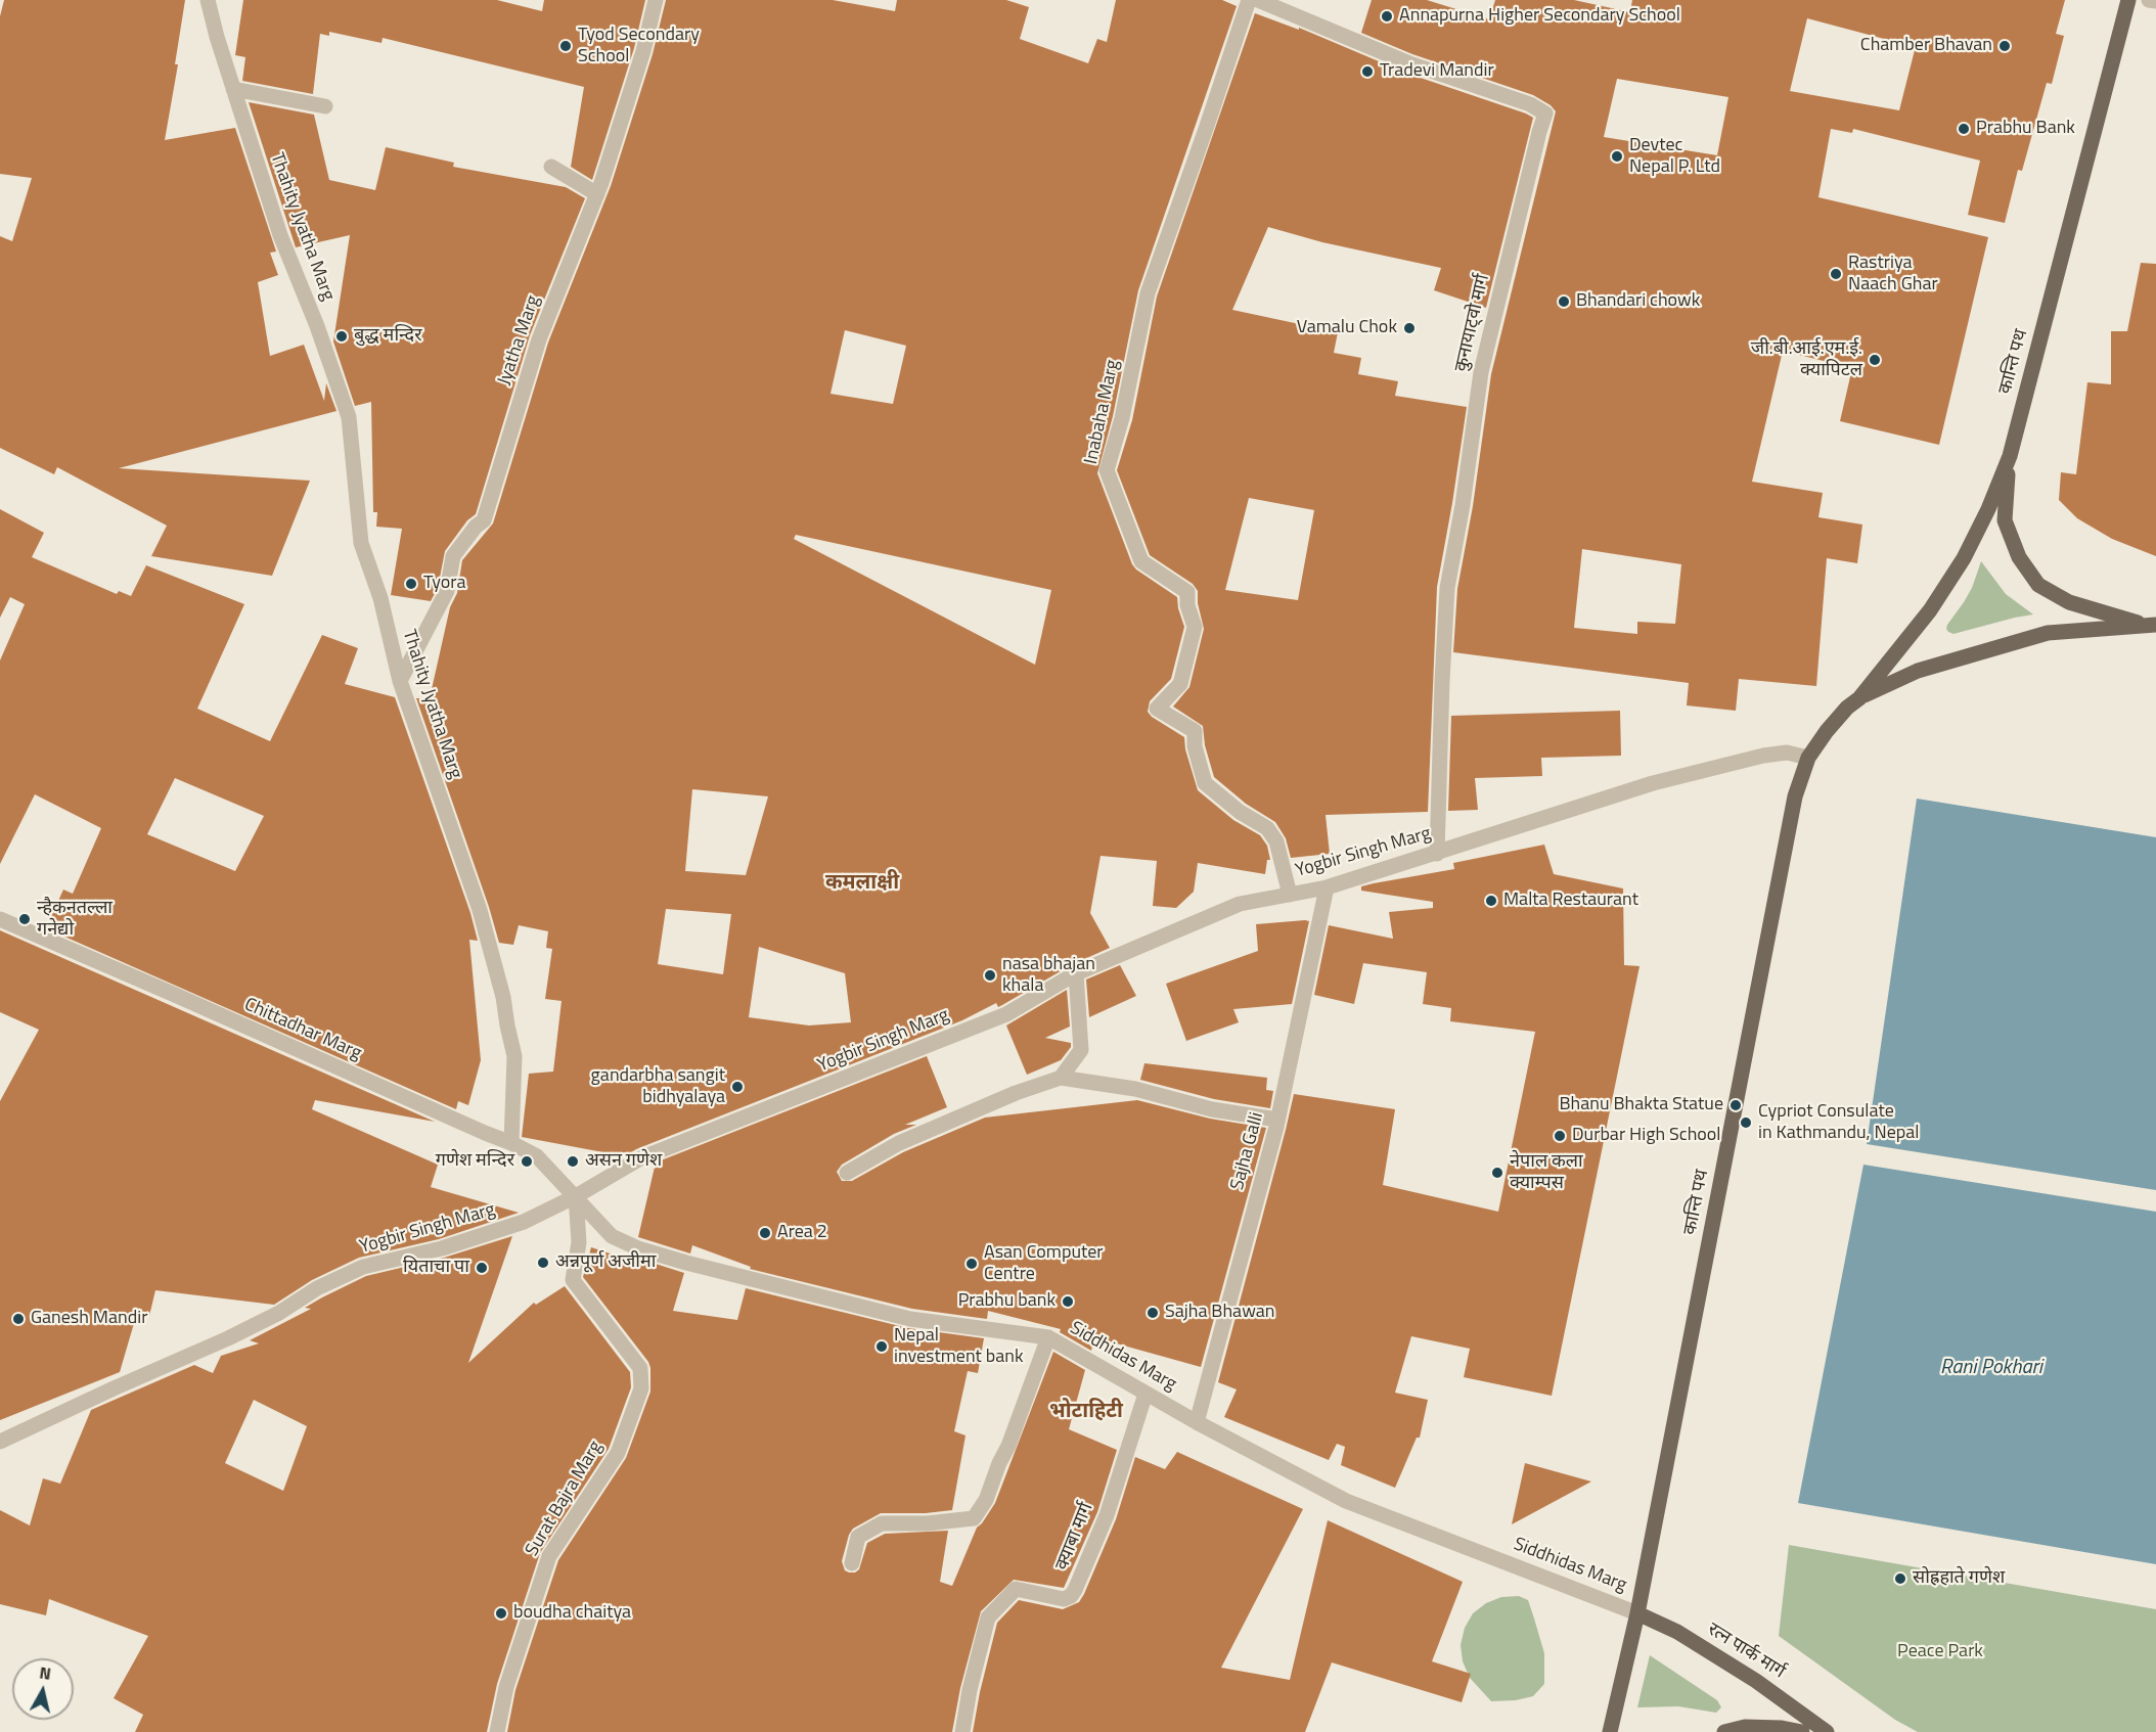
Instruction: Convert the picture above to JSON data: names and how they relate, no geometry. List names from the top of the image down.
{
  "streets": {
    "main road": ["कान्ति पथ", "रत्न पार्क मार्ग"],
    "street": [
      "Thahity Jyatha Marg",
      "कुनायाट्वो मार्ग",
      "Jyatha Marg",
      "Inabaha Marg",
      "Yogbir Singh Marg",
      "Chittadhar Marg",
      "Sajha Galli",
      "Siddhidas Marg",
      "Surat Bajra Marg",
      "क्याबा मार्ग"
    ]
  },
  "crossings": [
    ["Thahity Jyatha Marg", "Jyatha Marg"],
    ["Thahity Jyatha Marg", "Chittadhar Marg"],
    ["कुनायाट्वो मार्ग", "Yogbir Singh Marg"],
    ["कान्ति पथ", "Yogbir Singh Marg"],
    ["कान्ति पथ", "Siddhidas Marg"],
    ["कान्ति पथ", "रत्न पार्क मार्ग"],
    ["Inabaha Marg", "Yogbir Singh Marg"],
    ["Yogbir Singh Marg", "Chittadhar Marg"],
    ["Yogbir Singh Marg", "Sajha Galli"],
    ["Yogbir Singh Marg", "Siddhidas Marg"],
    ["Yogbir Singh Marg", "Surat Bajra Marg"],
    ["Chittadhar Marg", "Siddhidas Marg"],
    ["Chittadhar Marg", "Surat Bajra Marg"],
    ["Sajha Galli", "Siddhidas Marg"],
    ["Siddhidas Marg", "Surat Bajra Marg"],
    ["Siddhidas Marg", "क्याबा मार्ग"],
    ["Siddhidas Marg", "रत्न पार्क मार्ग"]
  ],
  "districts": ["कमलाक्षी", "भोटाहिटी"],
  "water": ["Rani Pokhari"],
  "parks": ["Peace Park"],
  "places": [
    "Annapurna Higher Secondary School",
    "Tyod Secondary School",
    "Chamber Bhavan",
    "Tradevi Mandir",
    "Prabhu Bank",
    "Devtec Nepal P. Ltd",
    "Rastriya Naach Ghar",
    "Bhandari chowk",
    "Vamalu Chok",
    "बुद्ध मन्दिर",
    "जी.बी.आई.एम.ई. क्यापिटल",
    "Tyora",
    "Malta Restaurant",
    "न्हैकनतल्ला गनेद्यो",
    "nasa bhajan khala",
    "gandarbha sangit bidhyalaya",
    "Bhanu Bhakta Statue",
    "Cypriot Consulate in Kathmandu, Nepal",
    "Durbar High School",
    "गणेश मन्दिर",
    "असन गणेश",
    "नेपाल कला क्याम्पस",
    "Area 2",
    "अन्नपूर्ण अजीमा",
    "Asan Computer Centre",
    "यिताचा पा",
    "Prabhu bank",
    "Sajha Bhawan",
    "Ganesh Mandir",
    "Nepal investment bank",
    "सोह्रहाते गणेश",
    "boudha chaitya"
  ],
  "north": "top"
}
